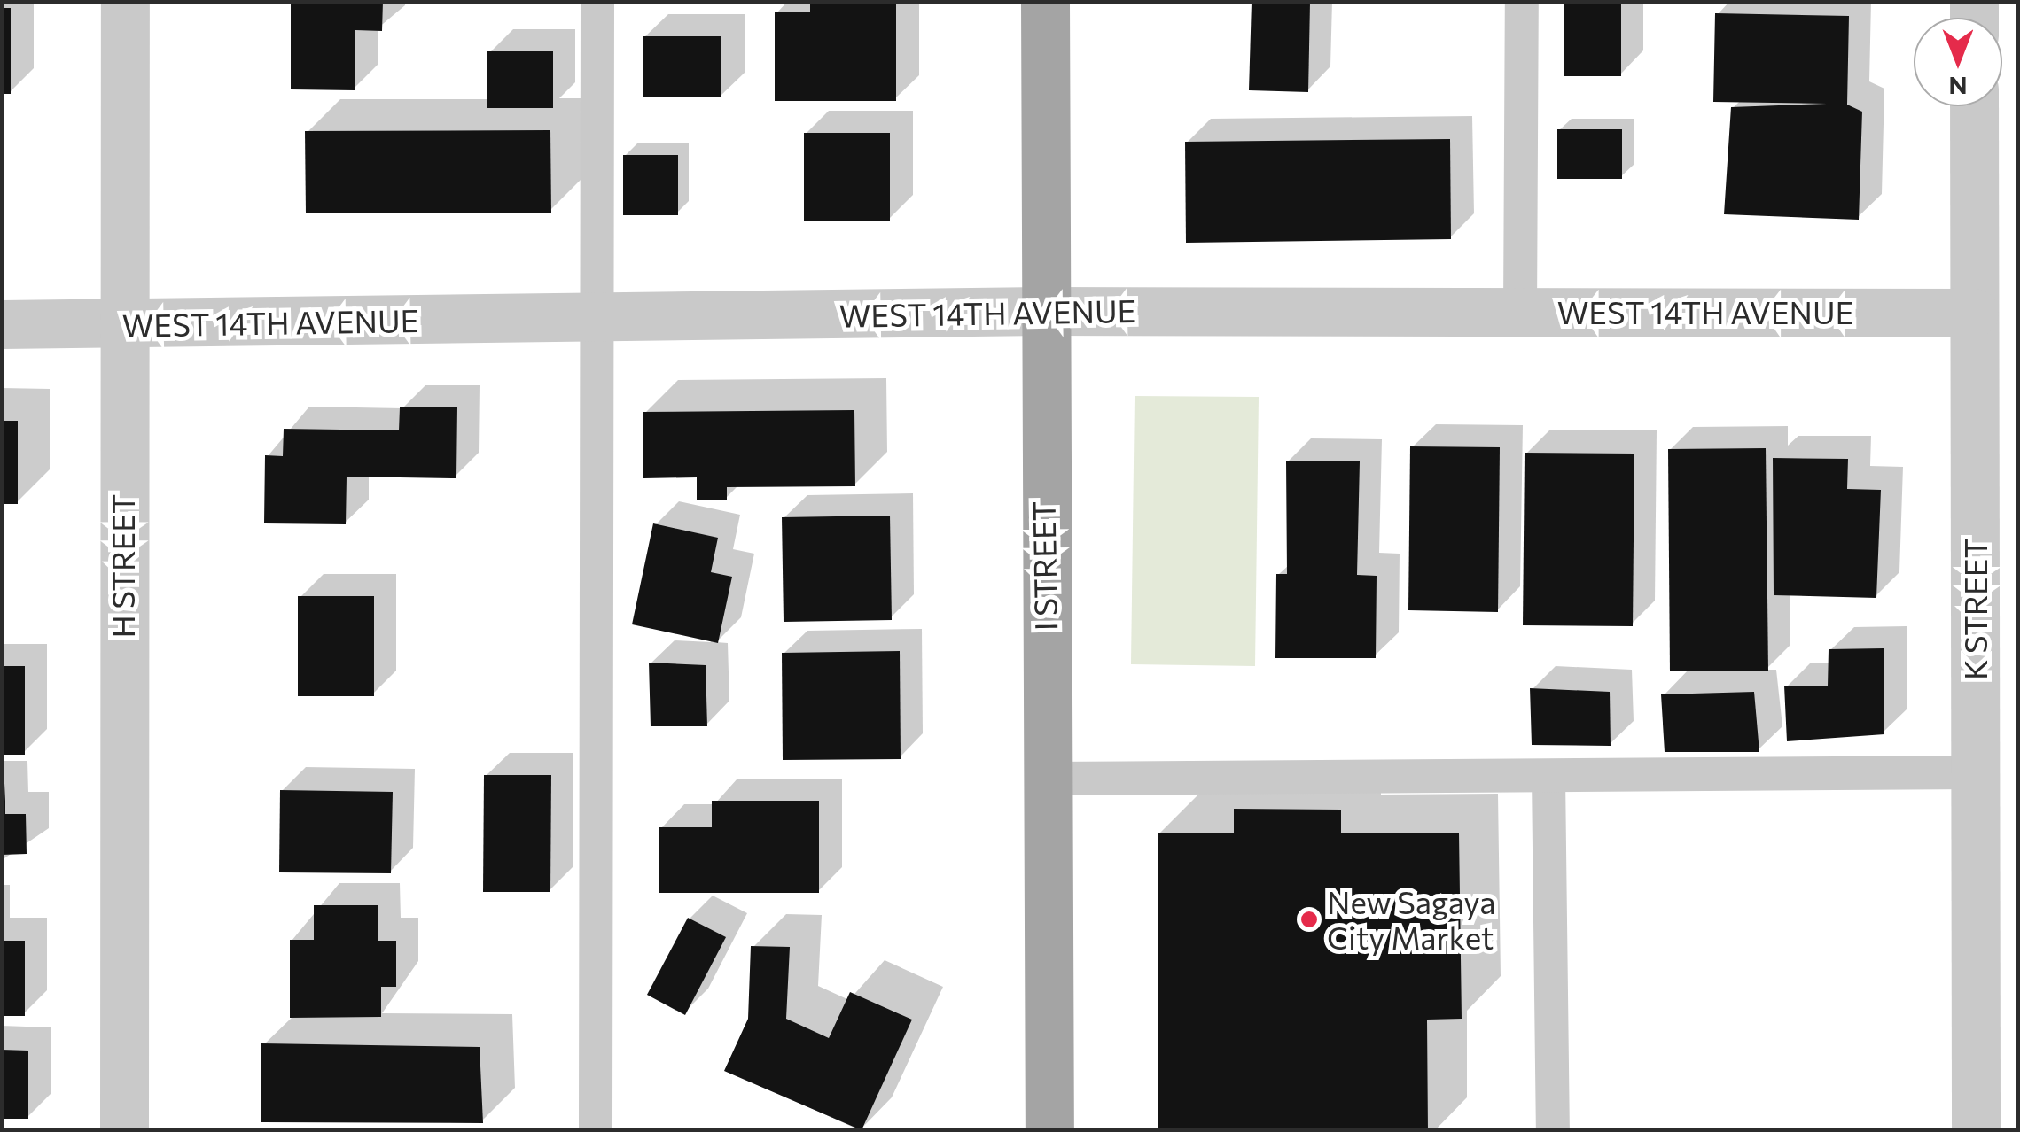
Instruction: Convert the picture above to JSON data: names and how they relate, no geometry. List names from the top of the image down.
{
  "streets": {
    "main road": ["I STREET"],
    "street": ["WEST 14TH AVENUE", "H STREET", "K STREET"]
  },
  "crossings": [
    ["WEST 14TH AVENUE", "H STREET"],
    ["WEST 14TH AVENUE", "I STREET"],
    ["WEST 14TH AVENUE", "K STREET"]
  ],
  "places": ["New Sagaya City Market"],
  "north": "bottom"
}
